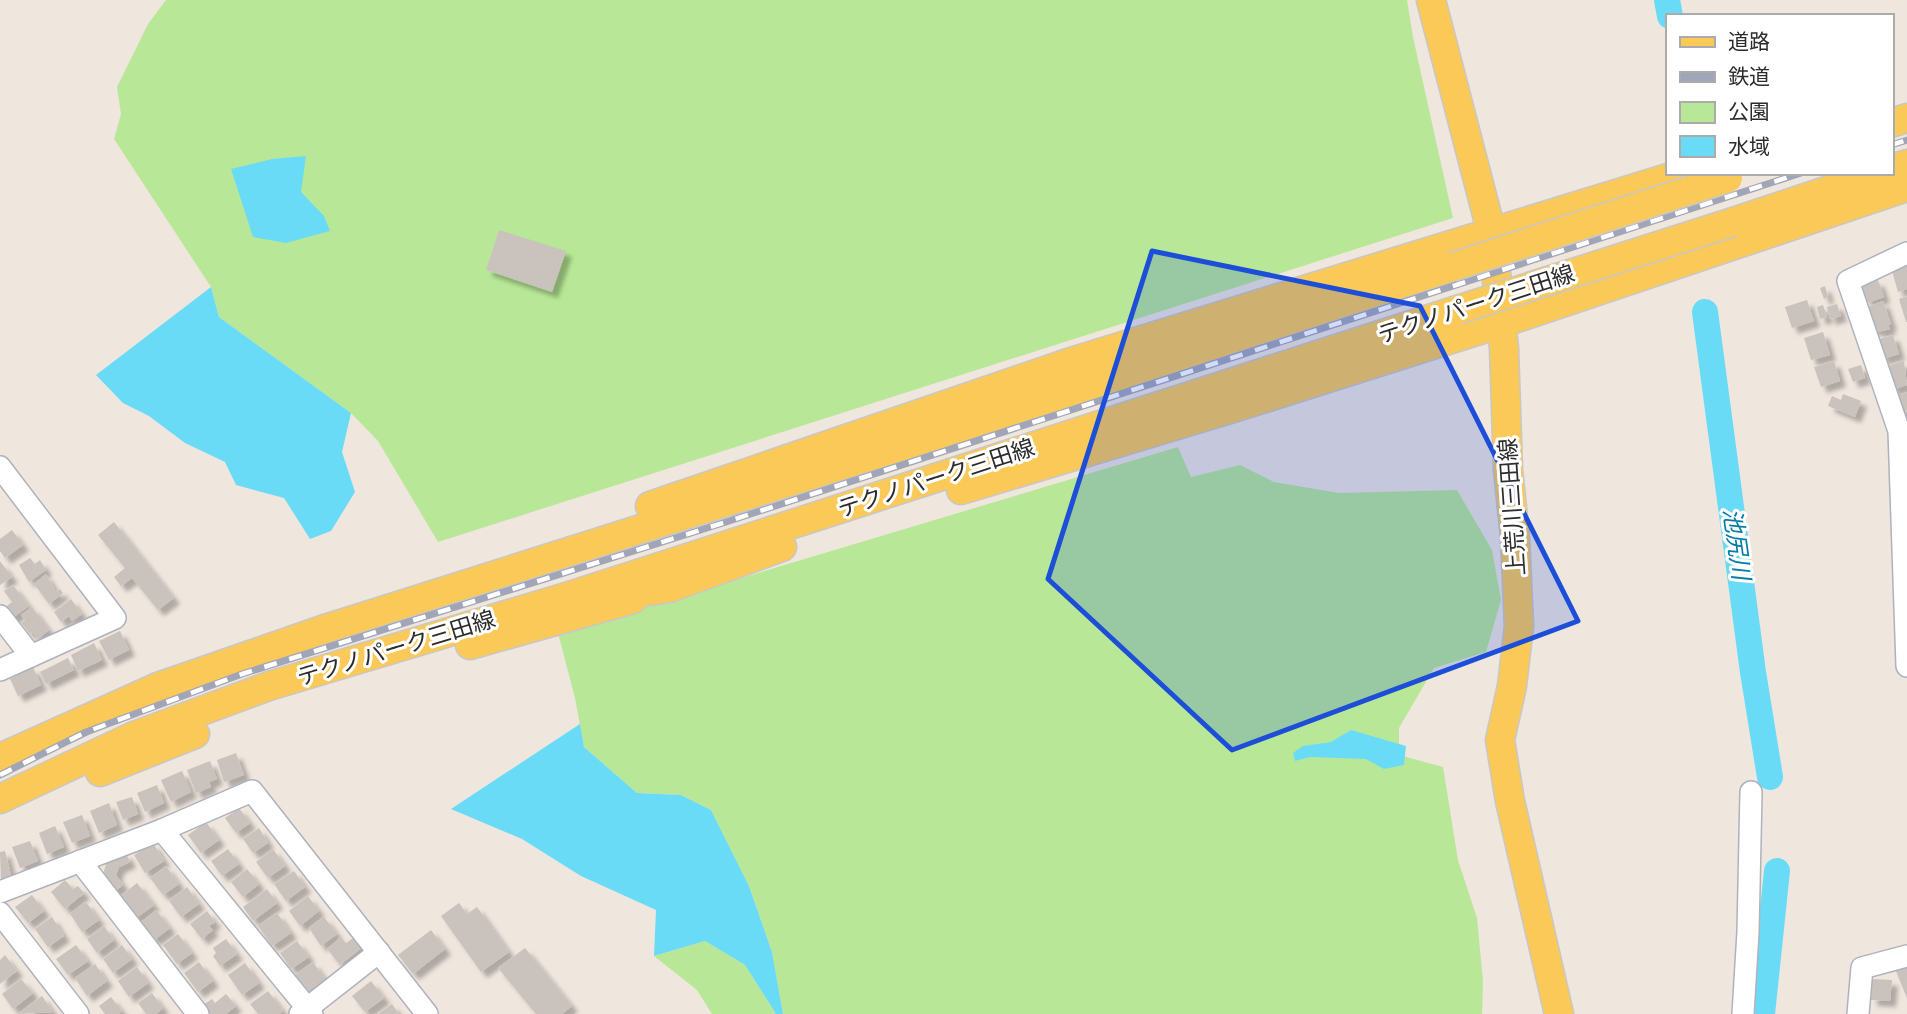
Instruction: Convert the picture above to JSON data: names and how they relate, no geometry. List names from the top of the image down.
{
  "streets": {
    "main road": ["テクノパーク三田線", "上荒川三田線"]
  },
  "water": ["池尻川"],
  "legend": [
    "道路",
    "鉄道",
    "公園",
    "水域"
  ]
}
